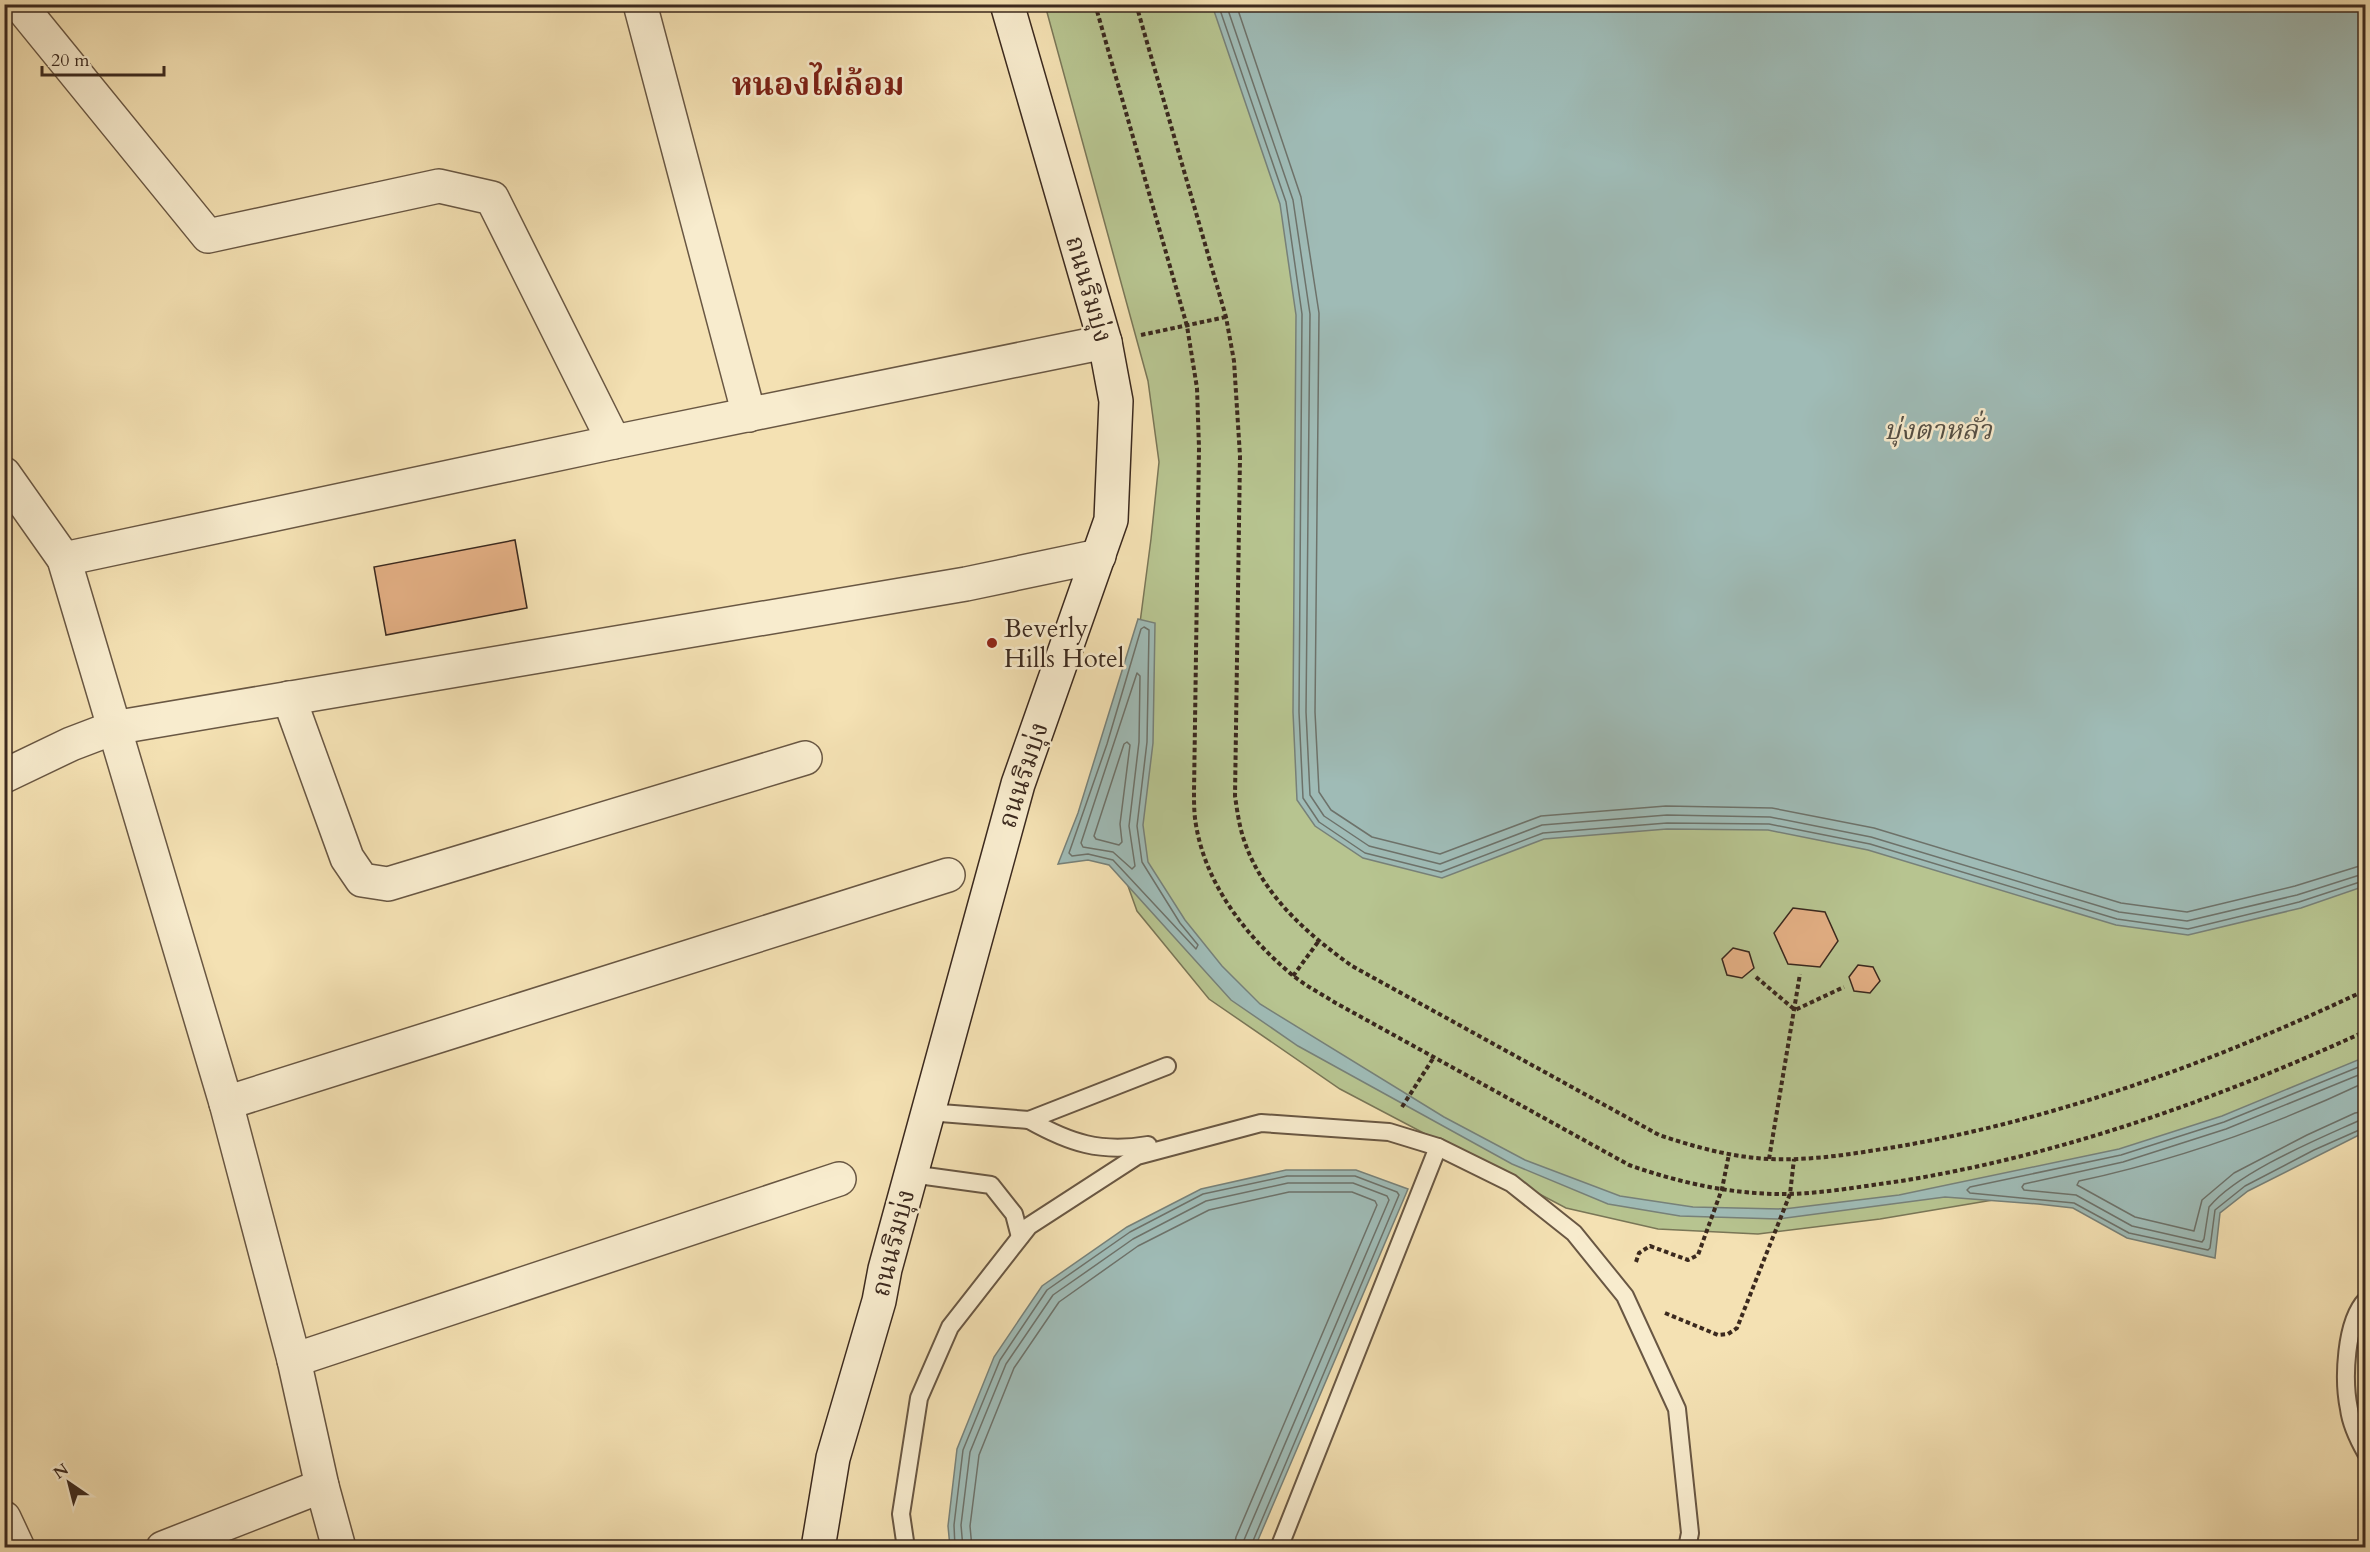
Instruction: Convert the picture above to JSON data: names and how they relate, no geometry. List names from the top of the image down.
{
  "streets": {
    "street": ["ถนนริมบุ่ง"]
  },
  "districts": ["หนองไผ่ล้อม"],
  "water": ["บุ่งตาหลั่ว"],
  "places": ["Beverly Hills Hotel"],
  "scale_bar": "20 m",
  "north": "top left"
}
